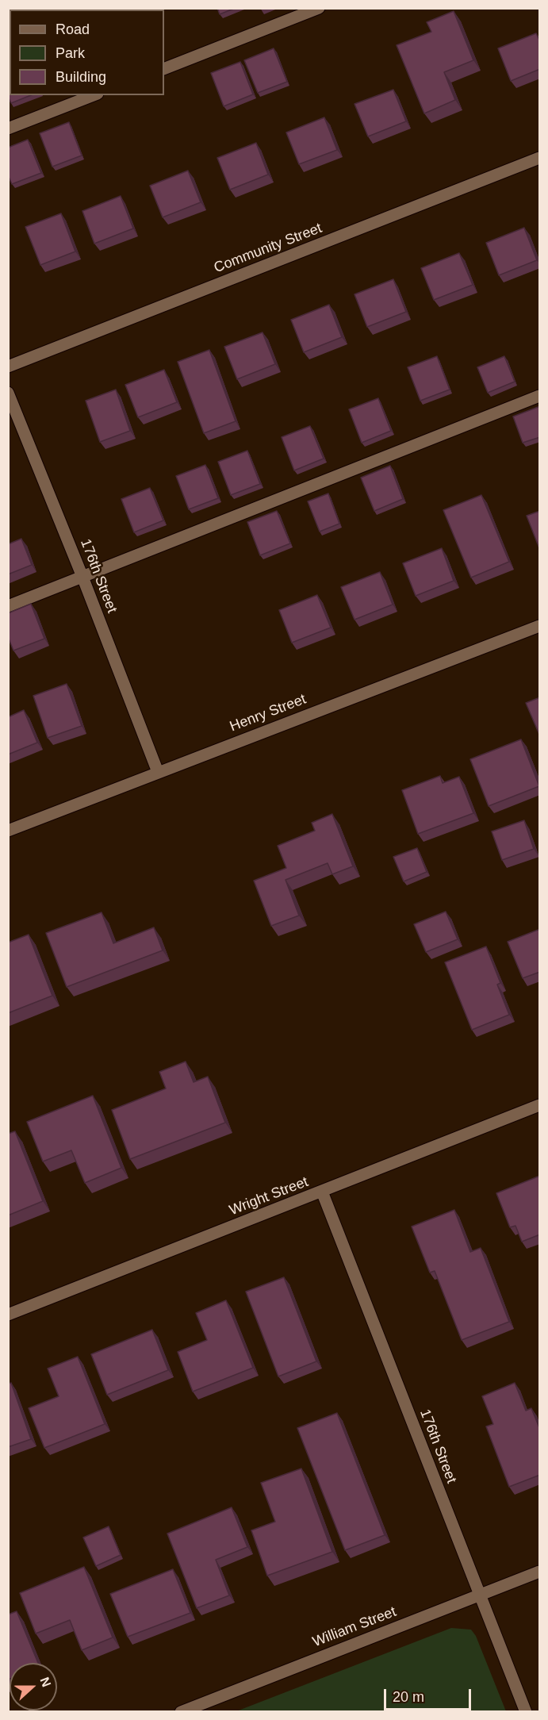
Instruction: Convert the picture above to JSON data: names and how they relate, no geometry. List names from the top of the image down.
{
  "streets": {
    "street": [
      "Community Street",
      "176th Street",
      "Henry Street",
      "Wright Street",
      "William Street"
    ]
  },
  "crossings": [
    ["176th Street", "Henry Street"],
    ["176th Street", "Wright Street"],
    ["176th Street", "William Street"]
  ],
  "legend": ["Road", "Park", "Building"],
  "scale_bar": "20 m",
  "north": "right"
}
